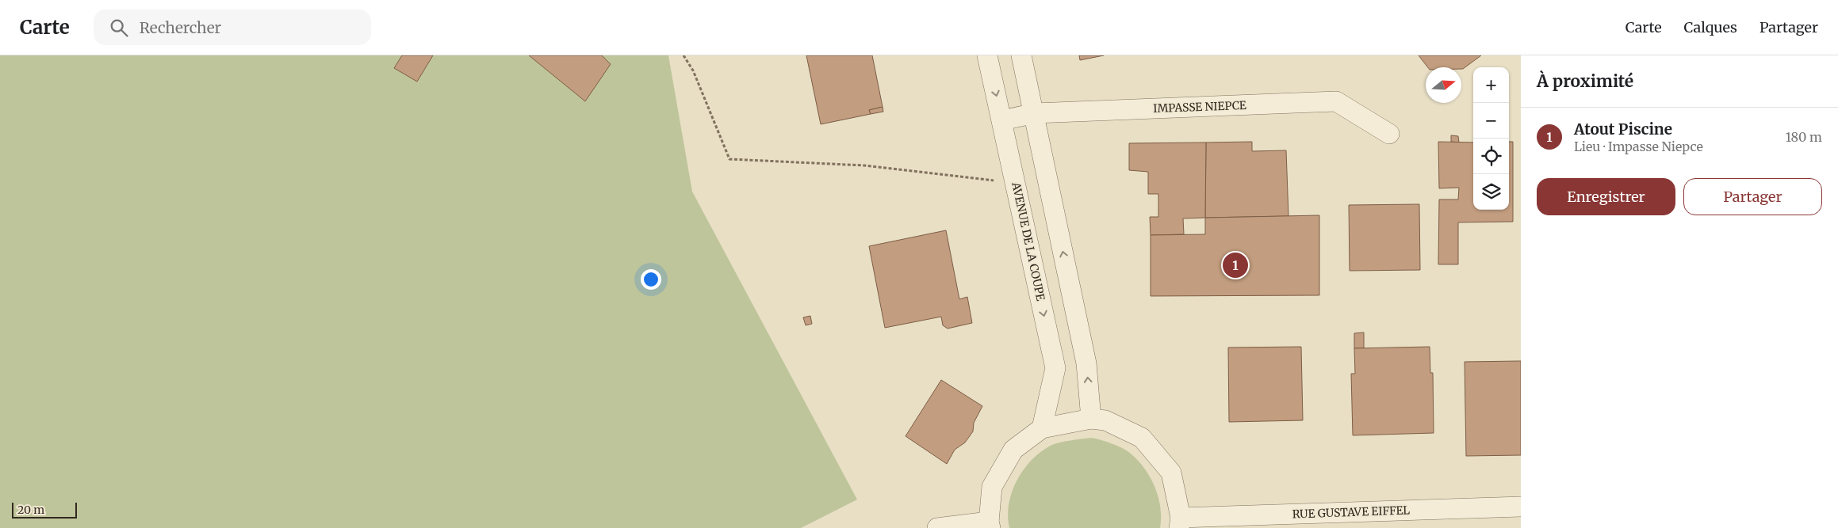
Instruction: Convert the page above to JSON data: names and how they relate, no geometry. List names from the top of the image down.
{
  "streets": {
    "street": ["IMPASSE NIEPCE", "AVENUE DE LA COUPE", "RUE GUSTAVE EIFFEL"]
  },
  "crossings": [
    ["IMPASSE NIEPCE", "AVENUE DE LA COUPE"]
  ],
  "scale_bar": "20 m",
  "north": "right",
  "page": {
    "header": "Carte",
    "search": "Rechercher",
    "nav": ["Carte", "Calques", "Partager"],
    "heading": "À proximité",
    "map_buttons": ["+", "−"],
    "list": [
      {
        "mark": "1",
        "name": "Atout Piscine",
        "note": "Lieu · Impasse Niepce",
        "value": "180 m"
      }
    ],
    "buttons": ["Enregistrer", "Partager"],
    "pins": "1",
    "scale": "20 m"
  }
}
